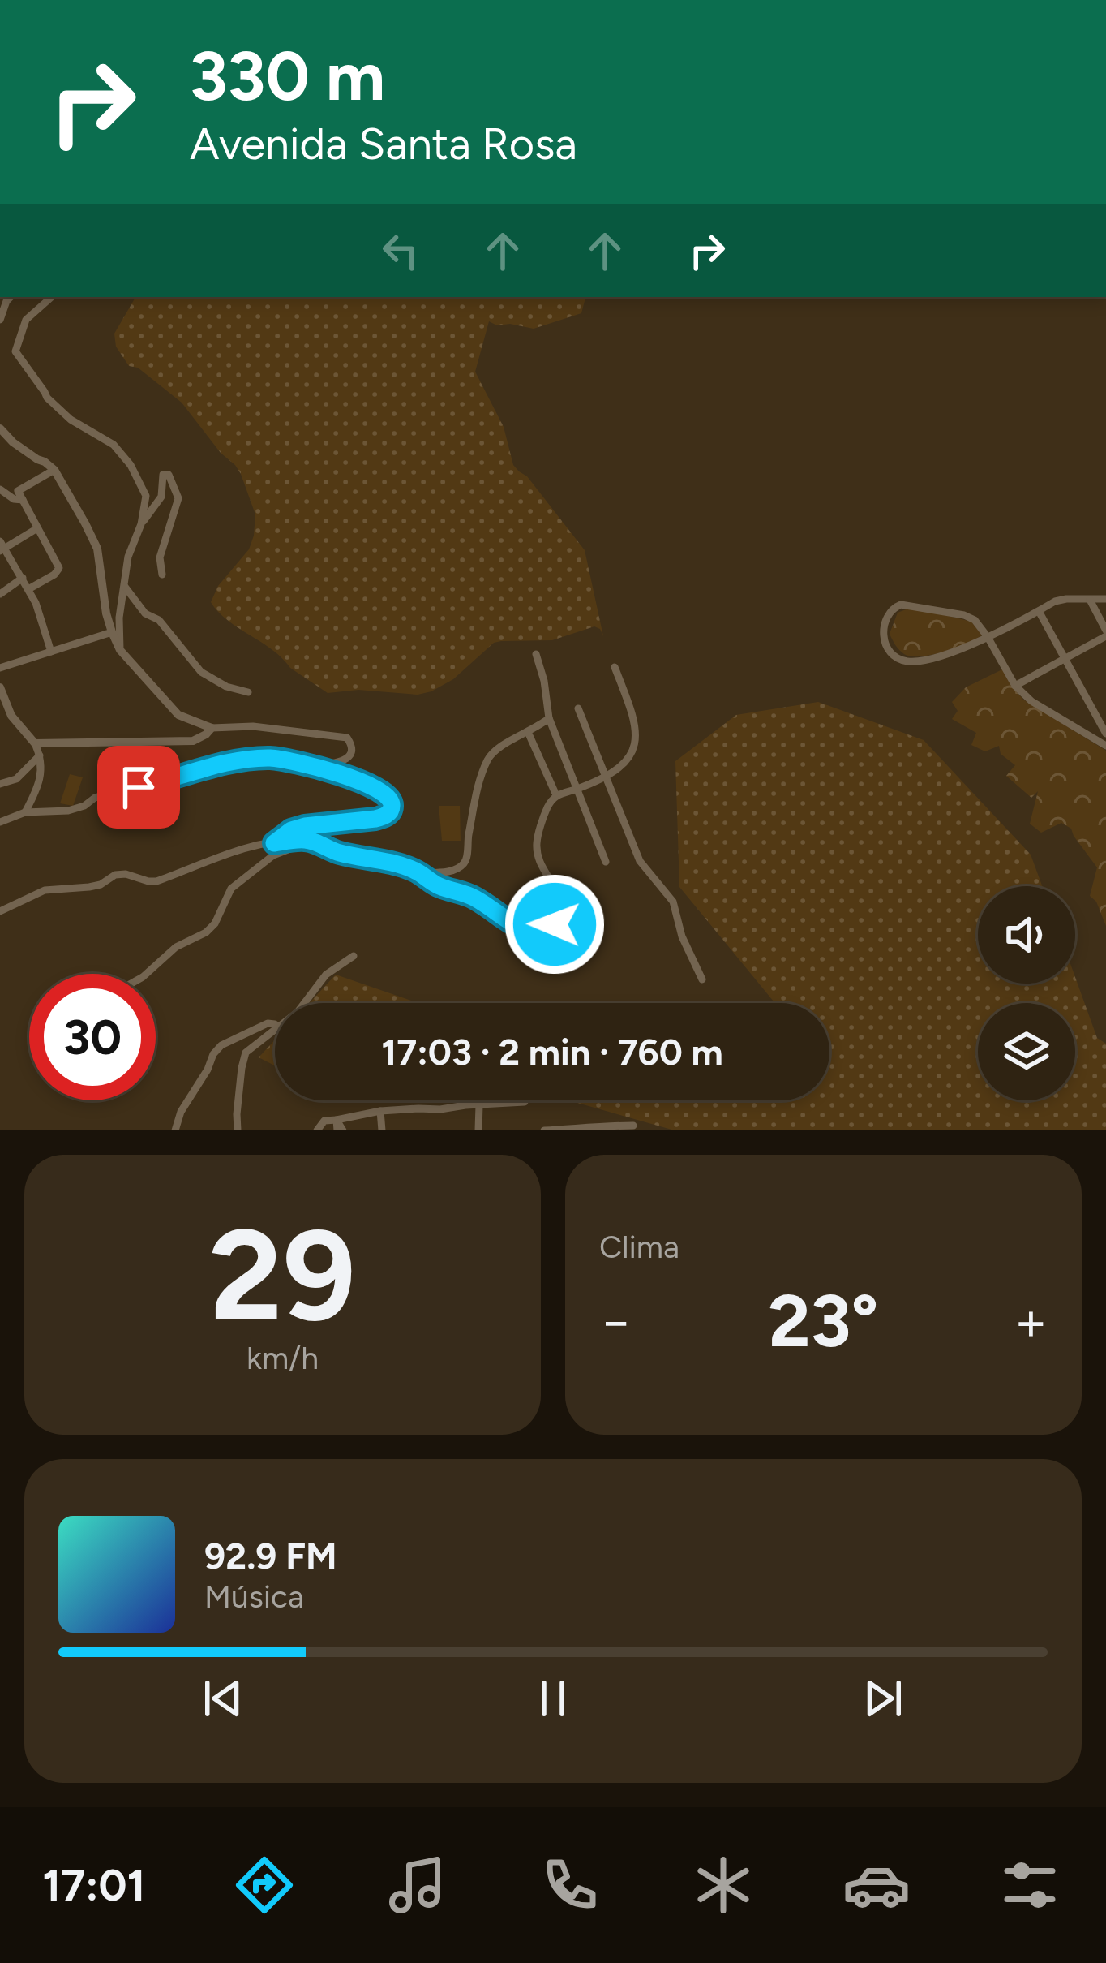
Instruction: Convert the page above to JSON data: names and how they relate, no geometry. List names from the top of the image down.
{
  "page": {
    "turn": ["330 m", "Avenida Santa Rosa"],
    "limit": "30",
    "trip": "17:03 · 2 min · 760 m",
    "tile": [
      ["29", "km/h"],
      "Clima"
    ],
    "heat": ["−", "23°", "+"],
    "song": ["92.9 FM", "Música"],
    "tabs": "17:01"
  }
}
